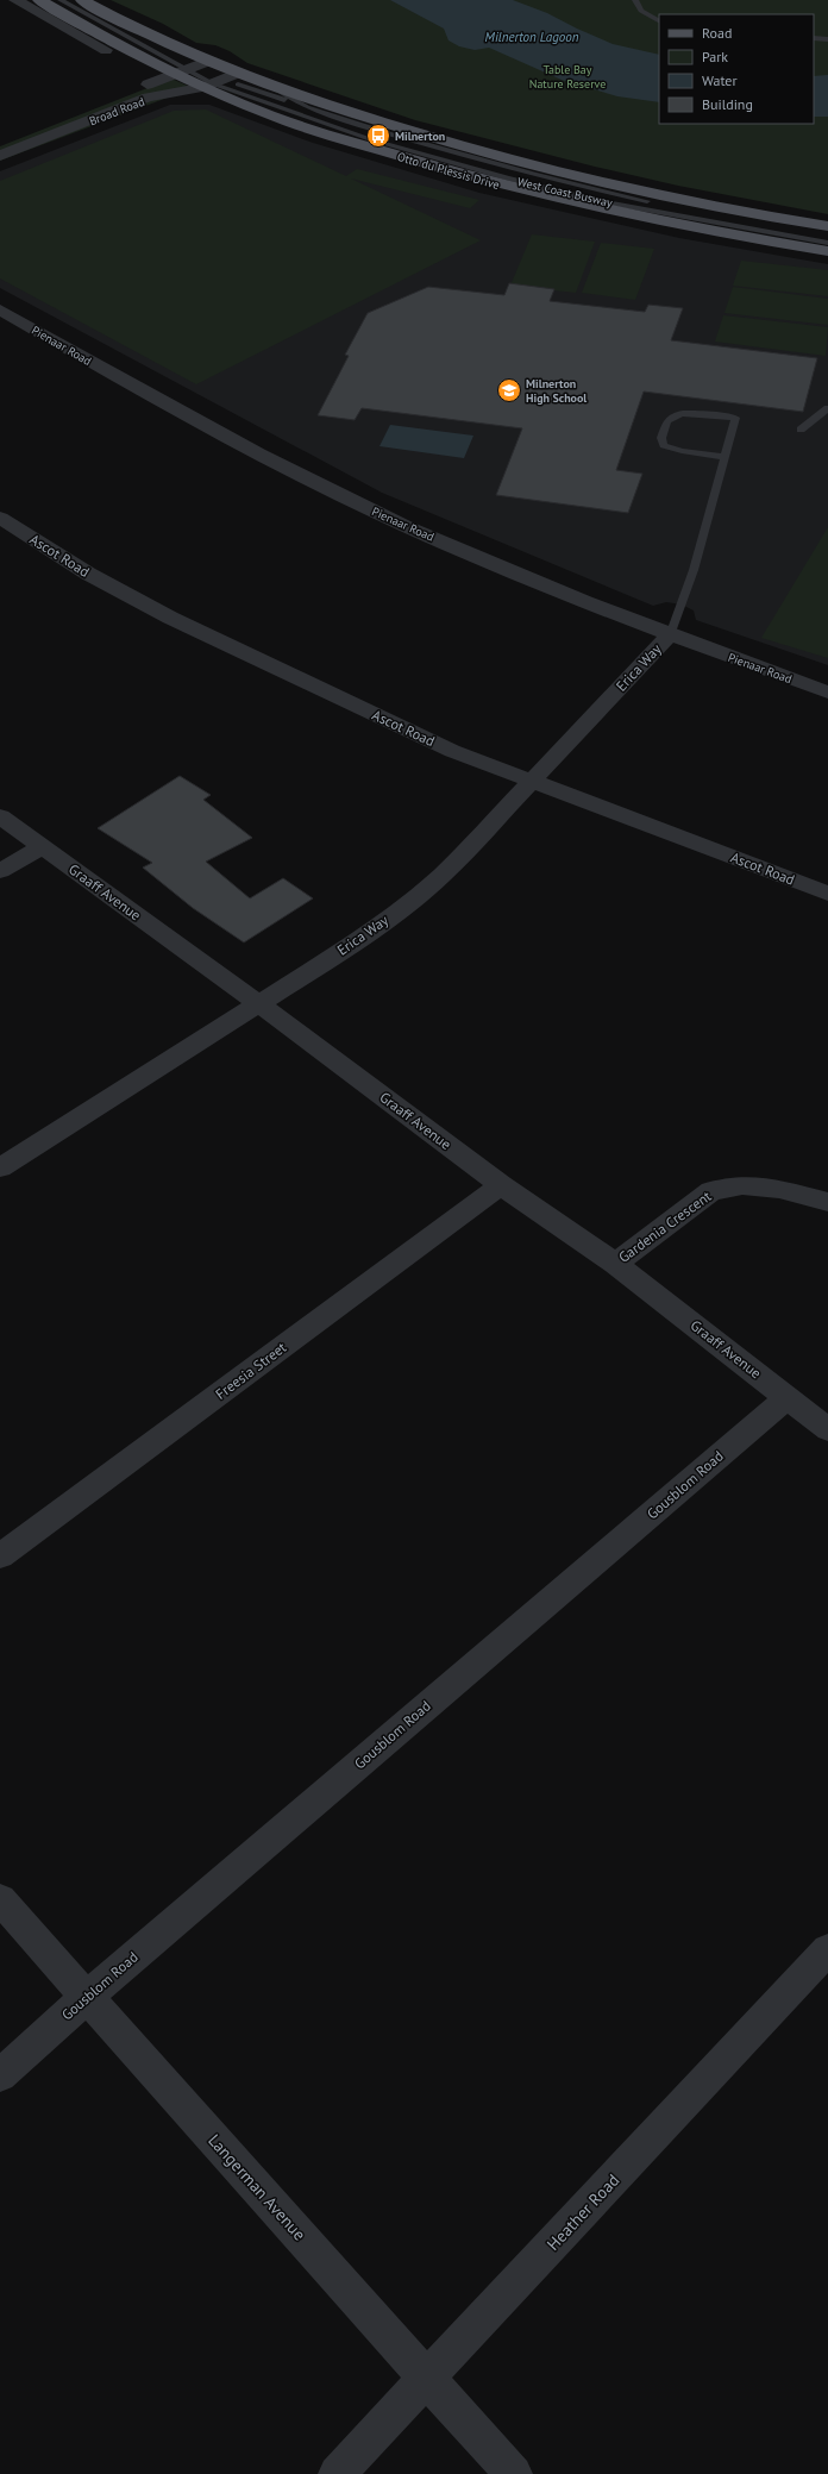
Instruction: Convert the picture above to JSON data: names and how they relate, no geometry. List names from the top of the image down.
{
  "streets": {
    "main road": ["Otto du Plessis Drive"],
    "street": [
      "Broad Road",
      "Pienaar Road",
      "Ascot Road",
      "Erica Way",
      "Graaff Avenue",
      "Gardenia Crescent",
      "Freesia Street",
      "Gousblom Road",
      "Langerman Avenue",
      "Heather Road"
    ],
    "lane": ["West Coast Busway"]
  },
  "crossings": [
    ["Broad Road", "Otto du Plessis Drive"],
    ["Broad Road", "West Coast Busway"],
    ["Otto du Plessis Drive", "West Coast Busway"],
    ["Pienaar Road", "Erica Way"],
    ["Ascot Road", "Erica Way"],
    ["Erica Way", "Graaff Avenue"],
    ["Graaff Avenue", "Gardenia Crescent"],
    ["Graaff Avenue", "Freesia Street"],
    ["Graaff Avenue", "Gousblom Road"],
    ["Gousblom Road", "Langerman Avenue"],
    ["Langerman Avenue", "Heather Road"]
  ],
  "water": ["Milnerton Lagoon"],
  "parks": ["Table Bay Nature Reserve"],
  "places": {
    "bus stop": ["Milnerton"],
    "school or university": ["Milnerton High School"]
  },
  "legend": [
    "Road",
    "Park",
    "Water",
    "Building"
  ]
}
